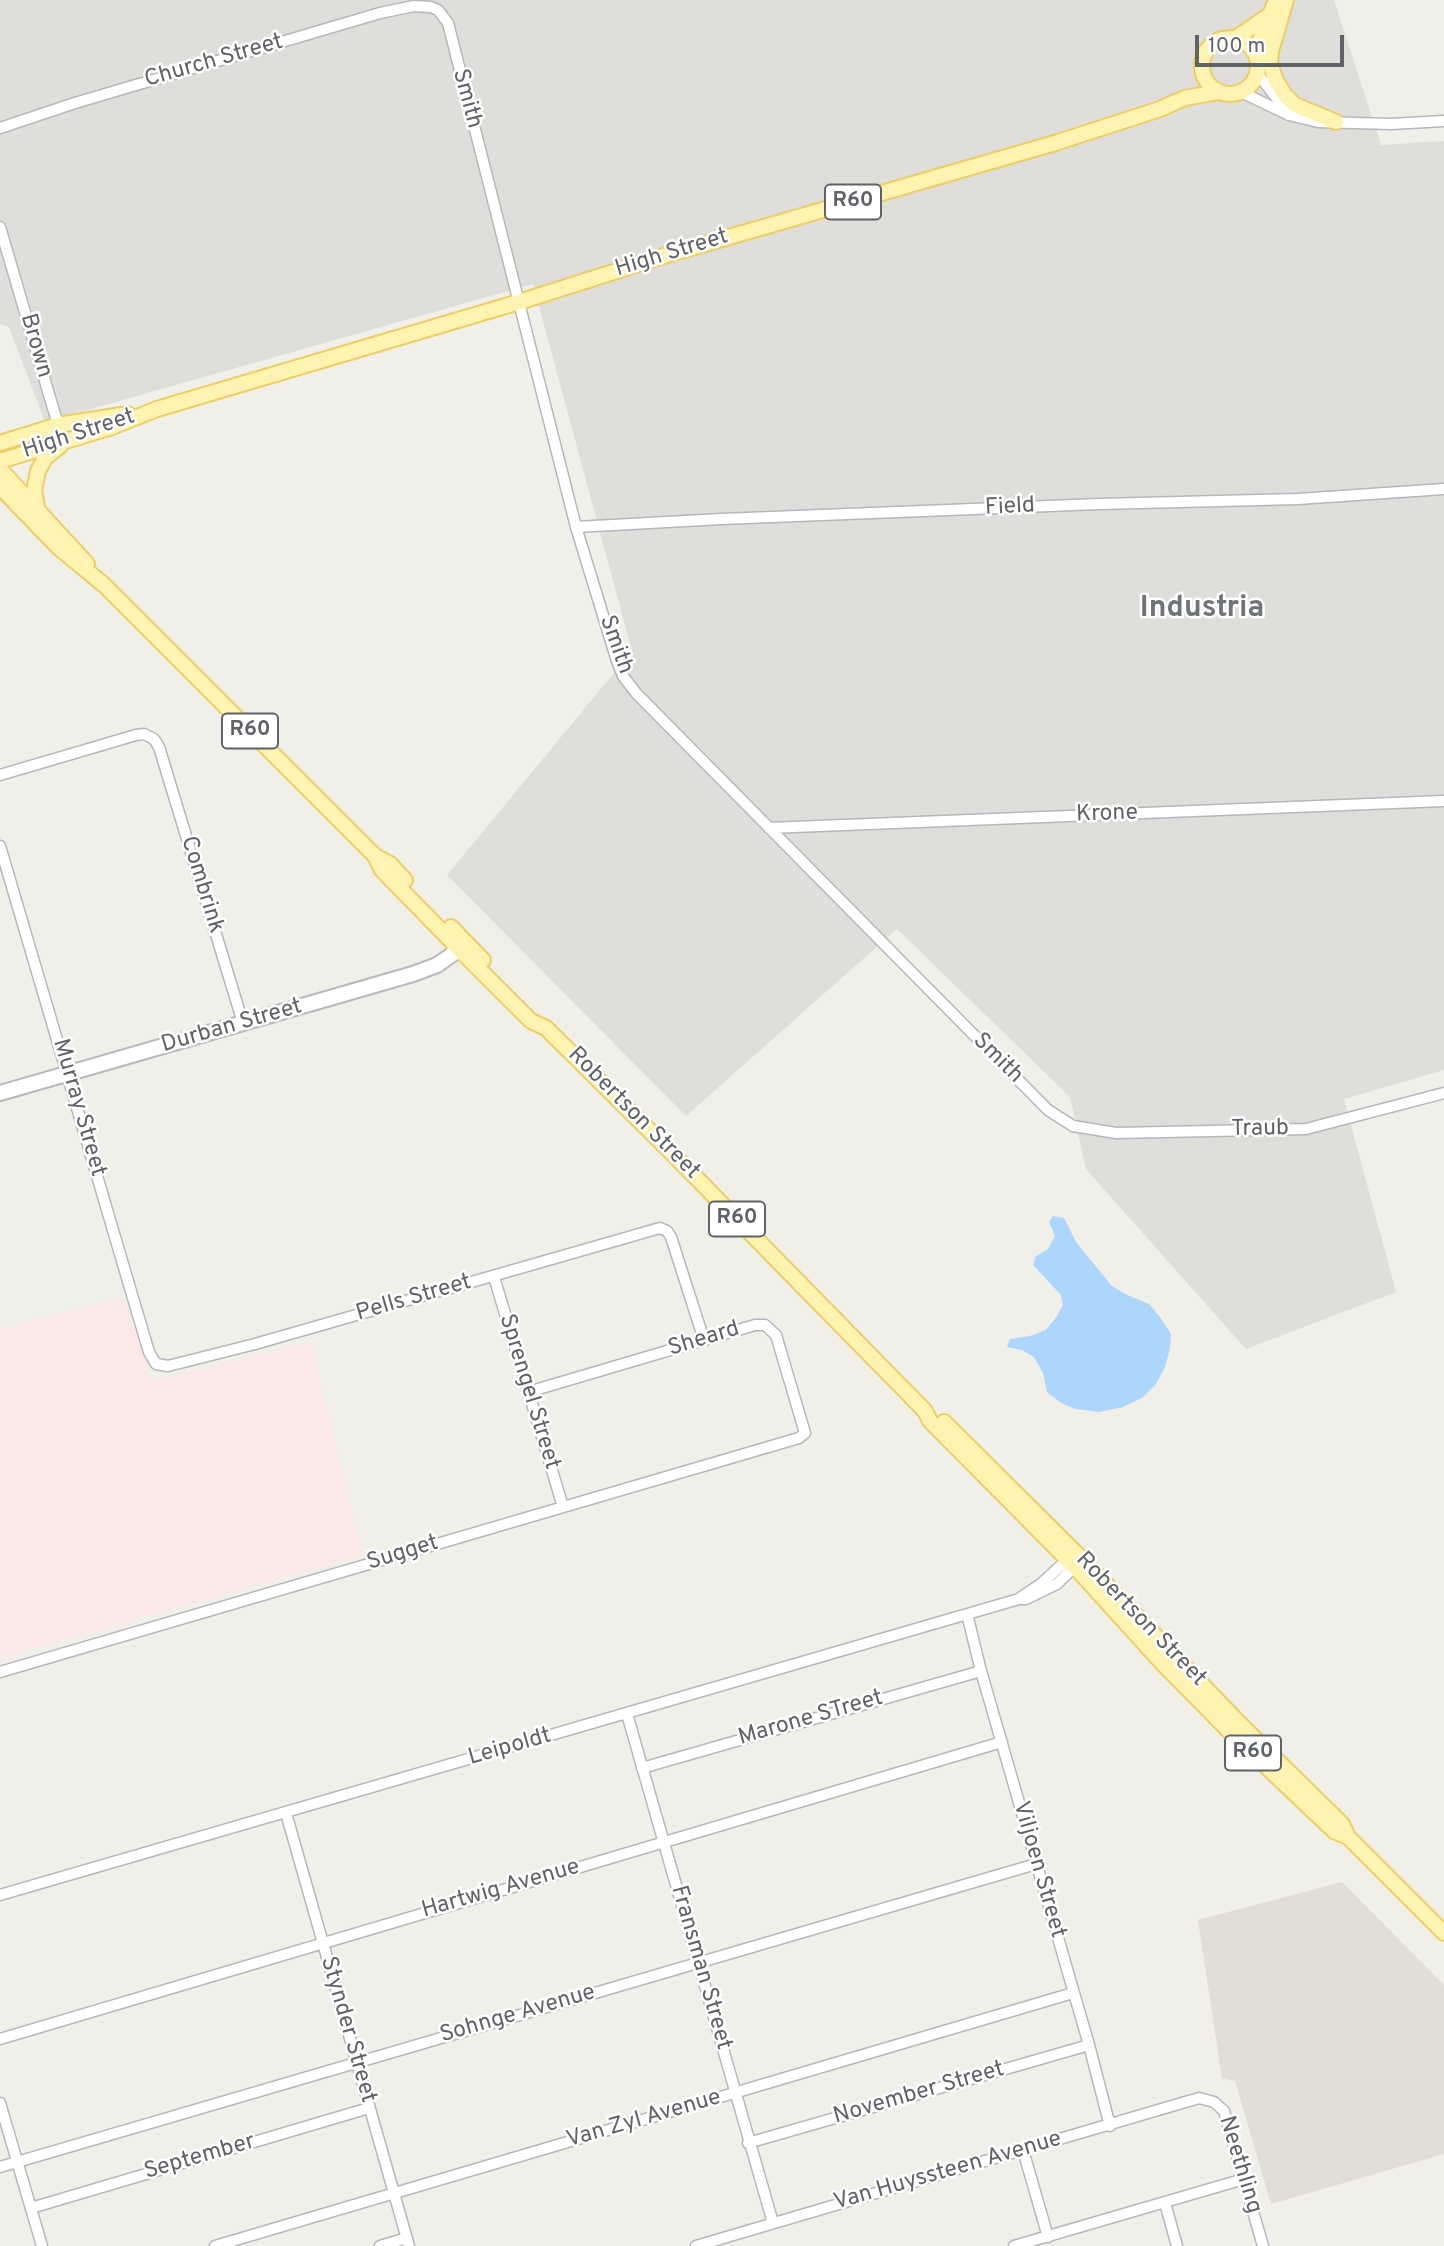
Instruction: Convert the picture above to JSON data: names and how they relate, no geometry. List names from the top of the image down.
{
  "streets": {
    "main road": ["R60", "High Street", "Robertson Street"],
    "street": [
      "Church Street",
      "Smith",
      "Brown",
      "Field",
      "Krone",
      "Combrink",
      "Durban Street",
      "Murray Street",
      "Traub",
      "Pells Street",
      "Sheard",
      "Sprengel Street",
      "Sugget",
      "Marone STreet",
      "Leipoldt",
      "Viljoen Street",
      "Hartwig Avenue",
      "Fransman Street",
      "Sohnge Avenue",
      "Stynder Street",
      "November Street",
      "Van Zyl Avenue",
      "September",
      "Neethling",
      "Van Huyssteen Avenue"
    ]
  },
  "crossings": [
    ["Church Street", "Smith"],
    ["Smith", "High Street"],
    ["Smith", "Field"],
    ["Smith", "Krone"],
    ["Smith", "Traub"],
    ["High Street", "Brown"],
    ["Combrink", "Durban Street"],
    ["Durban Street", "Murray Street"],
    ["Durban Street", "Robertson Street"],
    ["Murray Street", "Pells Street"],
    ["Robertson Street", "Leipoldt"],
    ["Pells Street", "Sheard"],
    ["Pells Street", "Sprengel Street"],
    ["Sheard", "Sprengel Street"],
    ["Sheard", "Sugget"],
    ["Sprengel Street", "Sugget"],
    ["Marone STreet", "Viljoen Street"],
    ["Marone STreet", "Fransman Street"],
    ["Leipoldt", "Viljoen Street"],
    ["Leipoldt", "Fransman Street"],
    ["Leipoldt", "Stynder Street"],
    ["Viljoen Street", "Hartwig Avenue"],
    ["Viljoen Street", "Sohnge Avenue"],
    ["Viljoen Street", "November Street"],
    ["Viljoen Street", "Van Zyl Avenue"],
    ["Viljoen Street", "Van Huyssteen Avenue"],
    ["Hartwig Avenue", "Fransman Street"],
    ["Hartwig Avenue", "Stynder Street"],
    ["Fransman Street", "Sohnge Avenue"],
    ["Fransman Street", "November Street"],
    ["Fransman Street", "Van Zyl Avenue"],
    ["Fransman Street", "Van Huyssteen Avenue"],
    ["Sohnge Avenue", "Stynder Street"],
    ["Stynder Street", "Van Zyl Avenue"],
    ["Stynder Street", "September"],
    ["Neethling", "Van Huyssteen Avenue"]
  ],
  "districts": ["Industria"],
  "scale_bar": "100 m"
}
